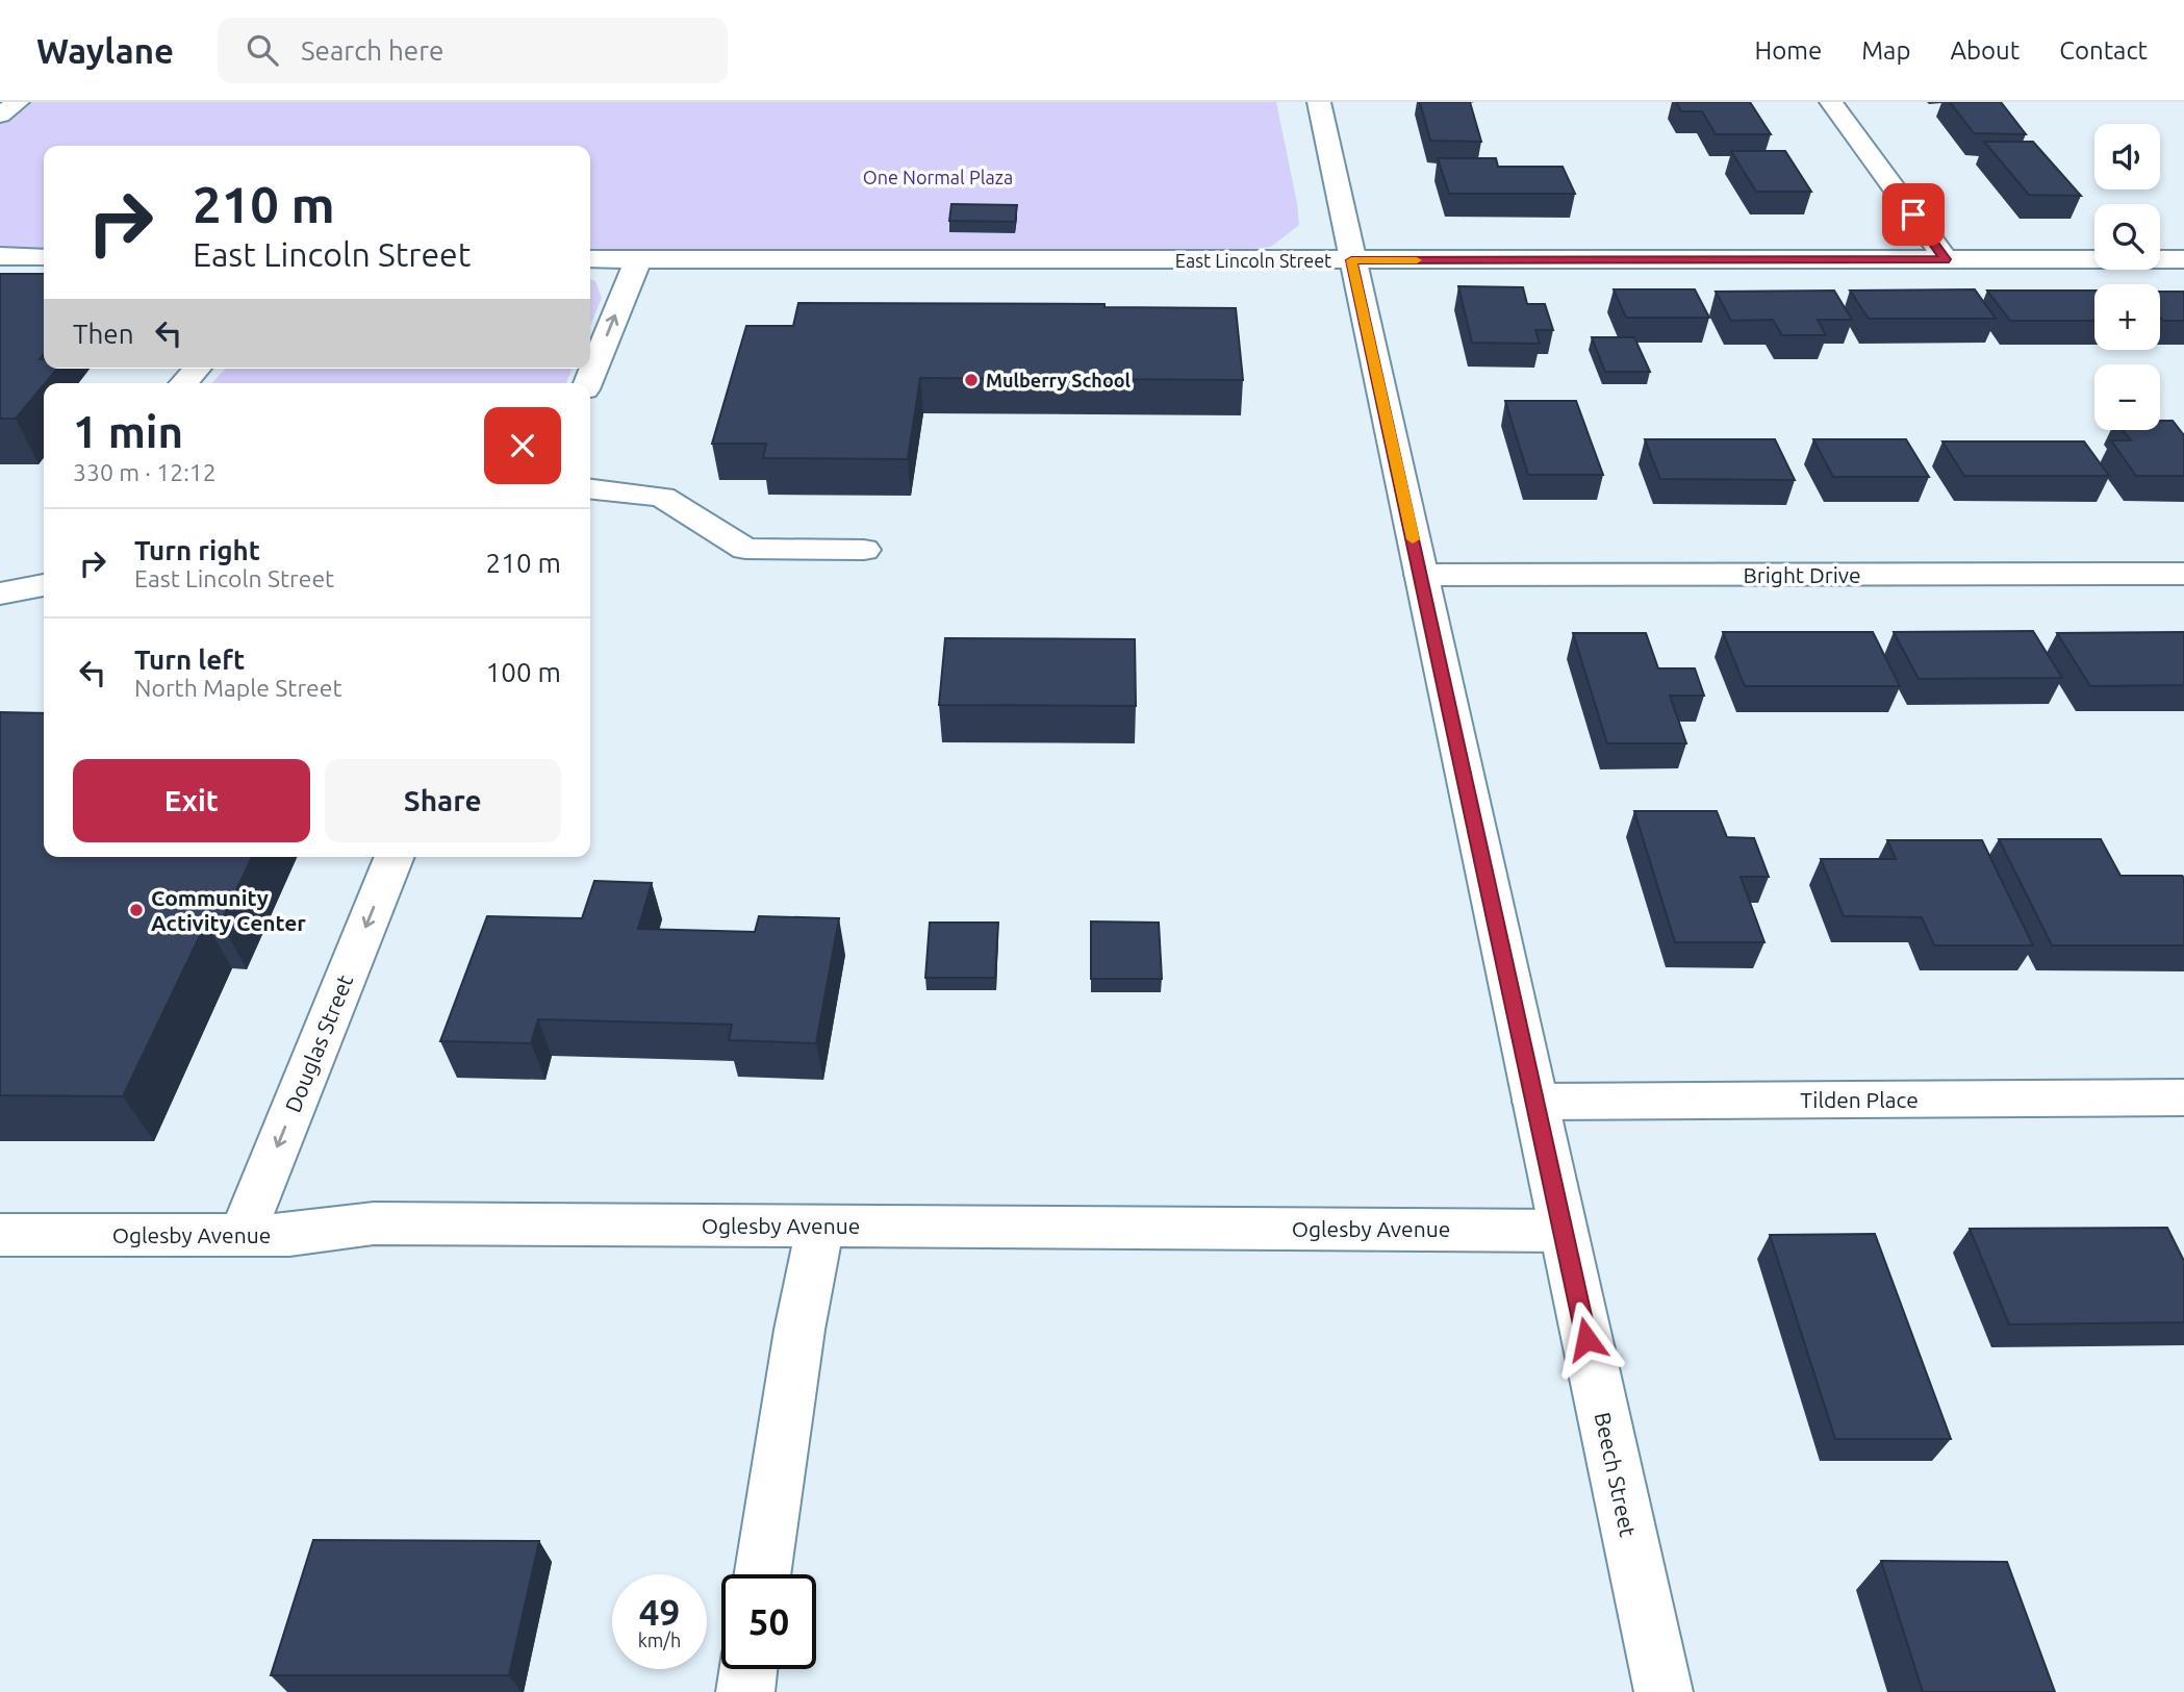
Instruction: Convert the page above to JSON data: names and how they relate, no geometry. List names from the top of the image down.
{
  "streets": {
    "street": [
      "East Lincoln Street",
      "Bright Drive",
      "Douglas Street",
      "Tilden Place",
      "Oglesby Avenue",
      "Beech Street"
    ]
  },
  "crossings": [
    ["East Lincoln Street", "Beech Street"],
    ["Bright Drive", "Beech Street"],
    ["Douglas Street", "Oglesby Avenue"],
    ["Tilden Place", "Beech Street"],
    ["Oglesby Avenue", "Beech Street"]
  ],
  "one_way": ["Douglas Street"],
  "parks": ["One Normal Plaza"],
  "places": ["Mulberry School", "Community Activity Center"],
  "page": {
    "header": "Waylane",
    "search": "Search here",
    "nav": [
      "Home",
      "Map",
      "About",
      "Contact"
    ],
    "map_buttons": ["+", "−"],
    "turn": ["210 m", "East Lincoln Street"],
    "then": "Then",
    "heading": ["1 min", "330 m · 12:12"],
    "list": [
      {
        "name": "Turn right",
        "note": "East Lincoln Street",
        "value": "210 m"
      },
      {
        "name": "Turn left",
        "note": "North Maple Street",
        "value": "100 m"
      }
    ],
    "buttons": ["Exit", "Share"],
    "speed": "49 km/h",
    "limit": "50"
  }
}
